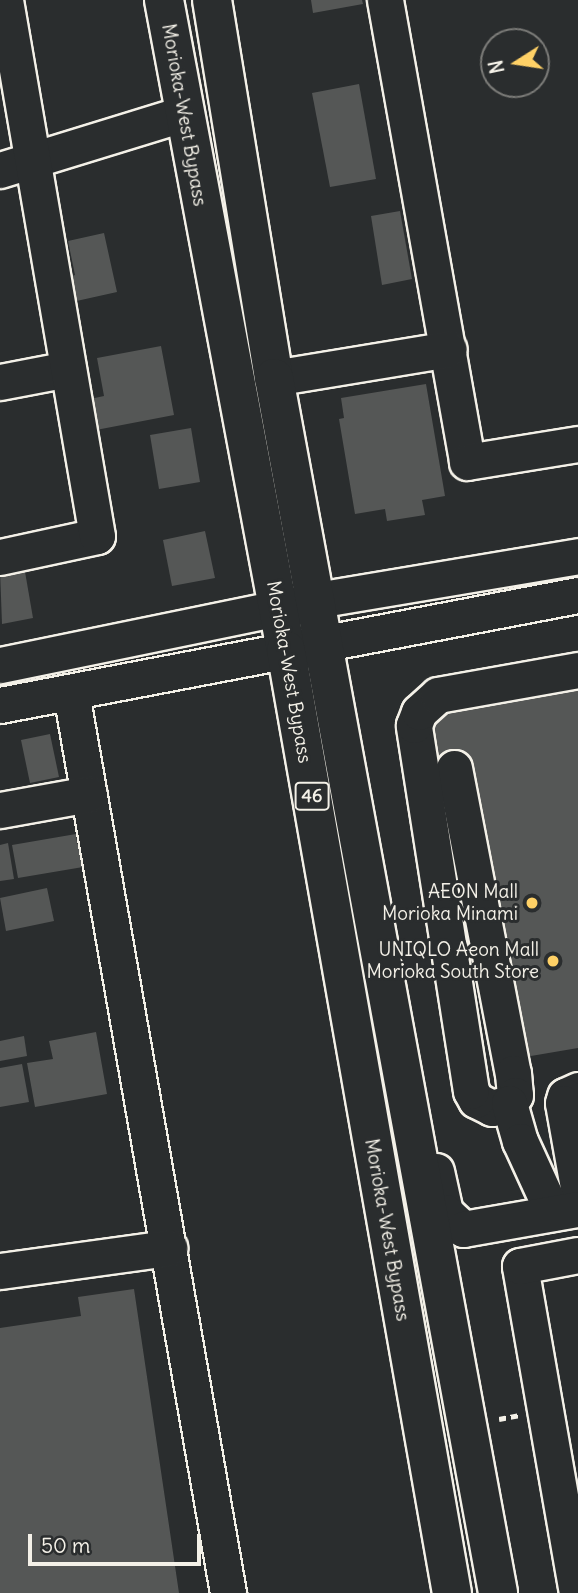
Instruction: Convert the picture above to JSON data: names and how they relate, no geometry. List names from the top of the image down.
{
  "streets": {
    "highway": ["Morioka-West Bypass", "46"]
  },
  "places": ["AEON Mall Morioka Minami", "UNIQLO Aeon Mall Morioka South Store"],
  "scale_bar": "50 m",
  "north": "left"
}
